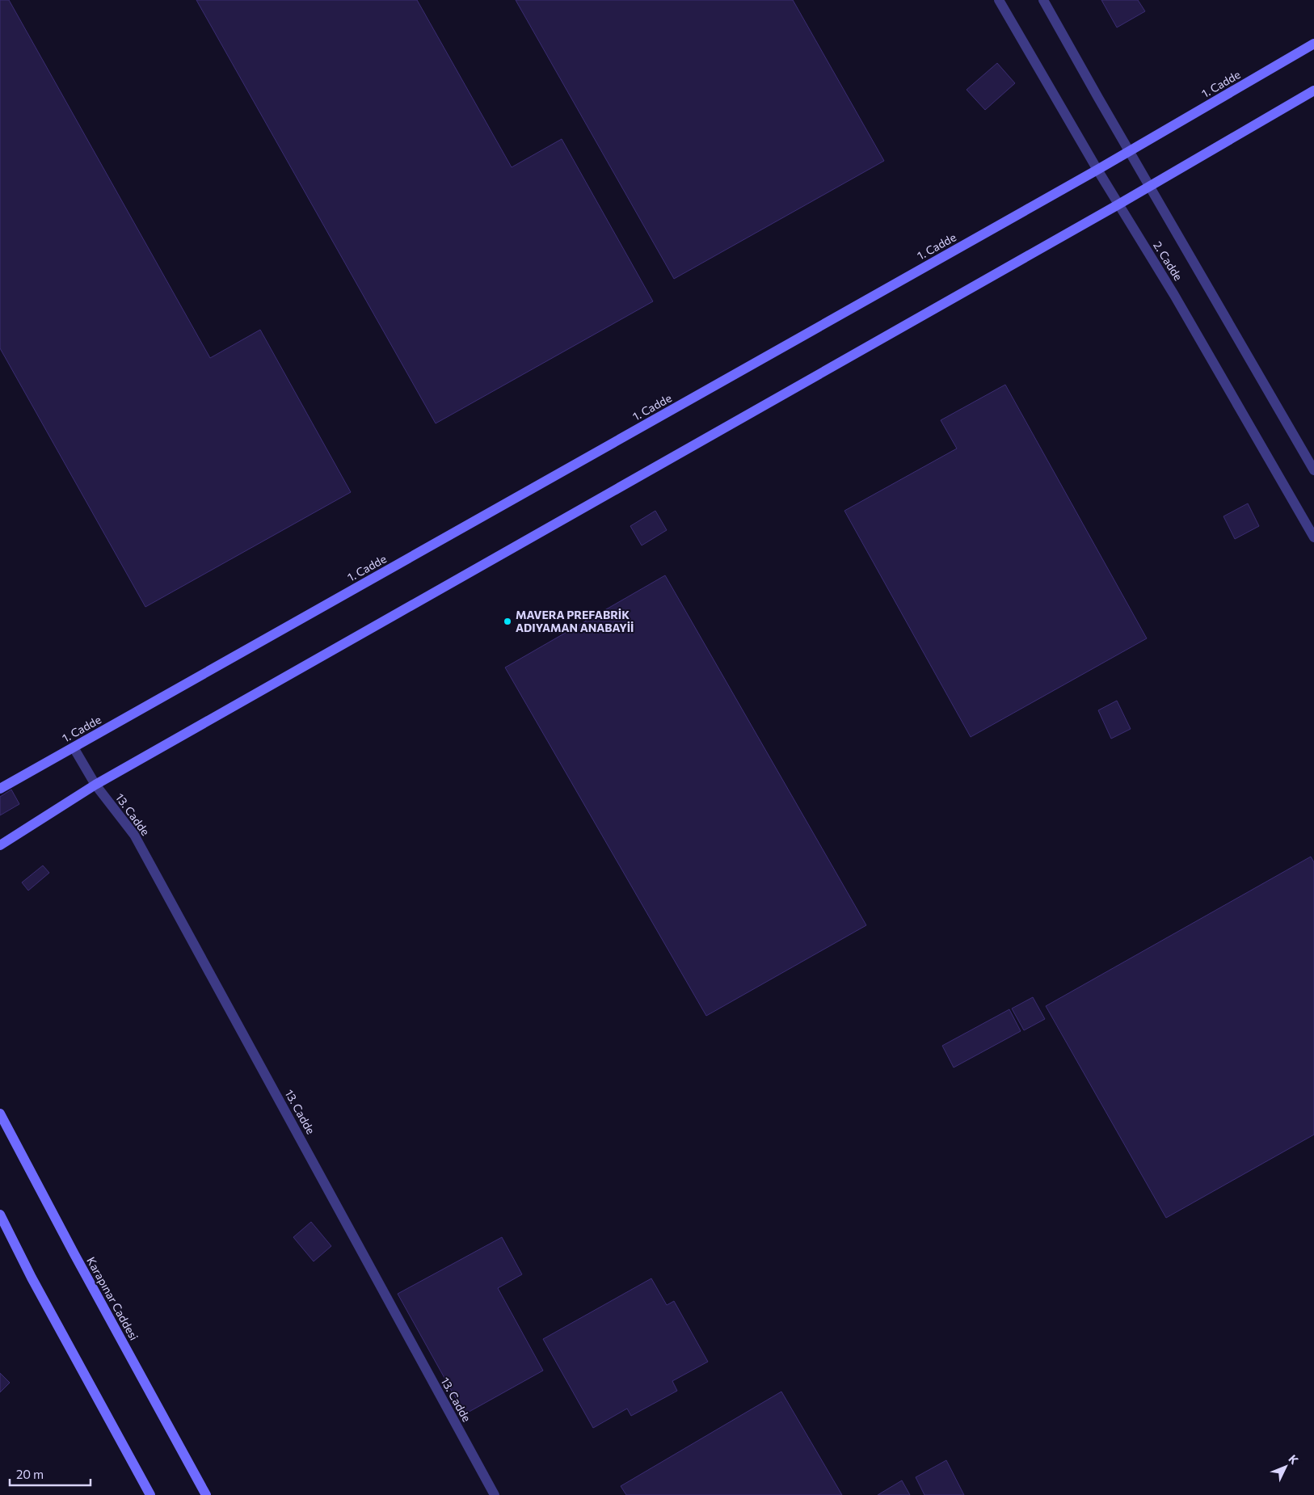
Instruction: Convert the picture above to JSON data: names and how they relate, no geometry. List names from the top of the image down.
{
  "streets": {
    "street": ["1. Cadde", "Karapınar Caddesi"],
    "lane": ["2. Cadde", "13. Cadde"]
  },
  "crossings": [
    ["1. Cadde", "2. Cadde"],
    ["1. Cadde", "13. Cadde"]
  ],
  "places": ["MAVERA PREFABRİK ADIYAMAN ANABAYİİ"],
  "scale_bar": "20 m",
  "north": "top right"
}
